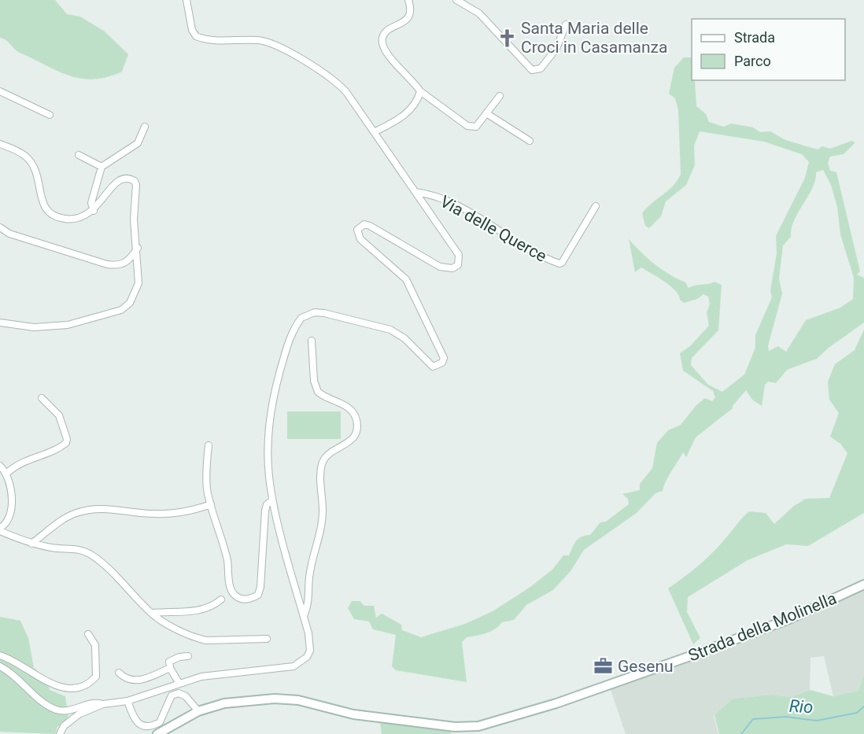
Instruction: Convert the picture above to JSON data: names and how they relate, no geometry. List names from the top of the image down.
{
  "streets": {
    "main road": ["Strada della Molinella"],
    "street": ["Via delle Querce"]
  },
  "water": ["Rio"],
  "places": {
    "church": ["Santa Maria delle Croci in Casamanza"],
    "office": ["Gesenu"]
  },
  "legend": ["Strada", "Parco"]
}
